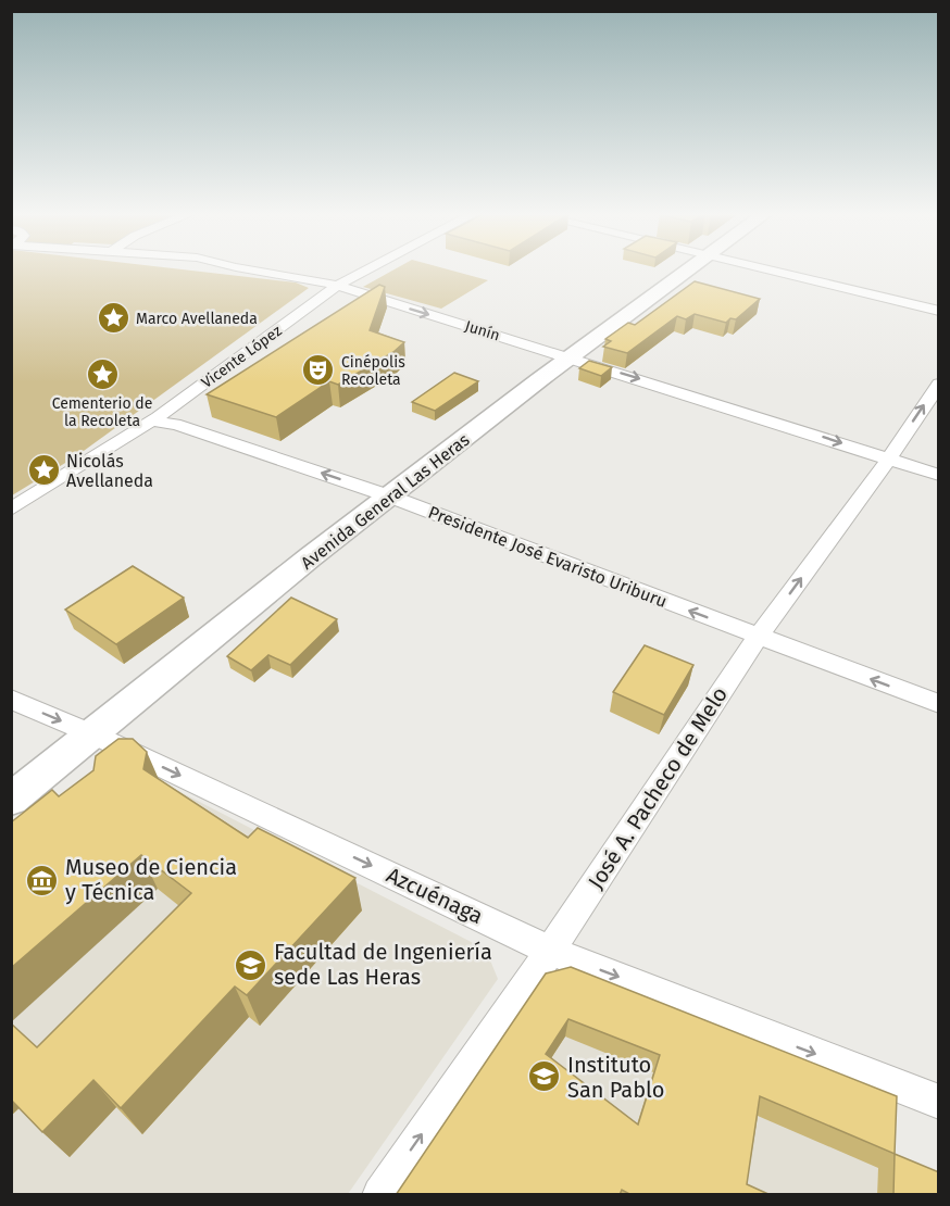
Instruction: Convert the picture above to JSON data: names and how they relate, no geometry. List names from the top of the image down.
{
  "streets": {
    "main road": ["Avenida General Las Heras"],
    "street": [
      "Junín",
      "Vicente López",
      "Presidente José Evaristo Uriburu",
      "José A. Pacheco de Melo",
      "Azcuénaga"
    ]
  },
  "crossings": [
    ["Junín", "Vicente López"],
    ["Junín", "Avenida General Las Heras"],
    ["Junín", "José A. Pacheco de Melo"],
    ["Vicente López", "Presidente José Evaristo Uriburu"],
    ["Avenida General Las Heras", "Presidente José Evaristo Uriburu"],
    ["Avenida General Las Heras", "Azcuénaga"],
    ["Presidente José Evaristo Uriburu", "José A. Pacheco de Melo"],
    ["José A. Pacheco de Melo", "Azcuénaga"]
  ],
  "one_way": ["Presidente José Evaristo Uriburu", "José A. Pacheco de Melo", "Azcuénaga"],
  "places": {
    "place": ["Marco Avellaneda", "Cementerio de la Recoleta", "Nicolás Avellaneda"],
    "theatre": ["Cinépolis Recoleta"],
    "museum": ["Museo de Ciencia y Técnica"],
    "school or university": ["Facultad de Ingeniería sede Las Heras", "Instituto San Pablo"]
  }
}
